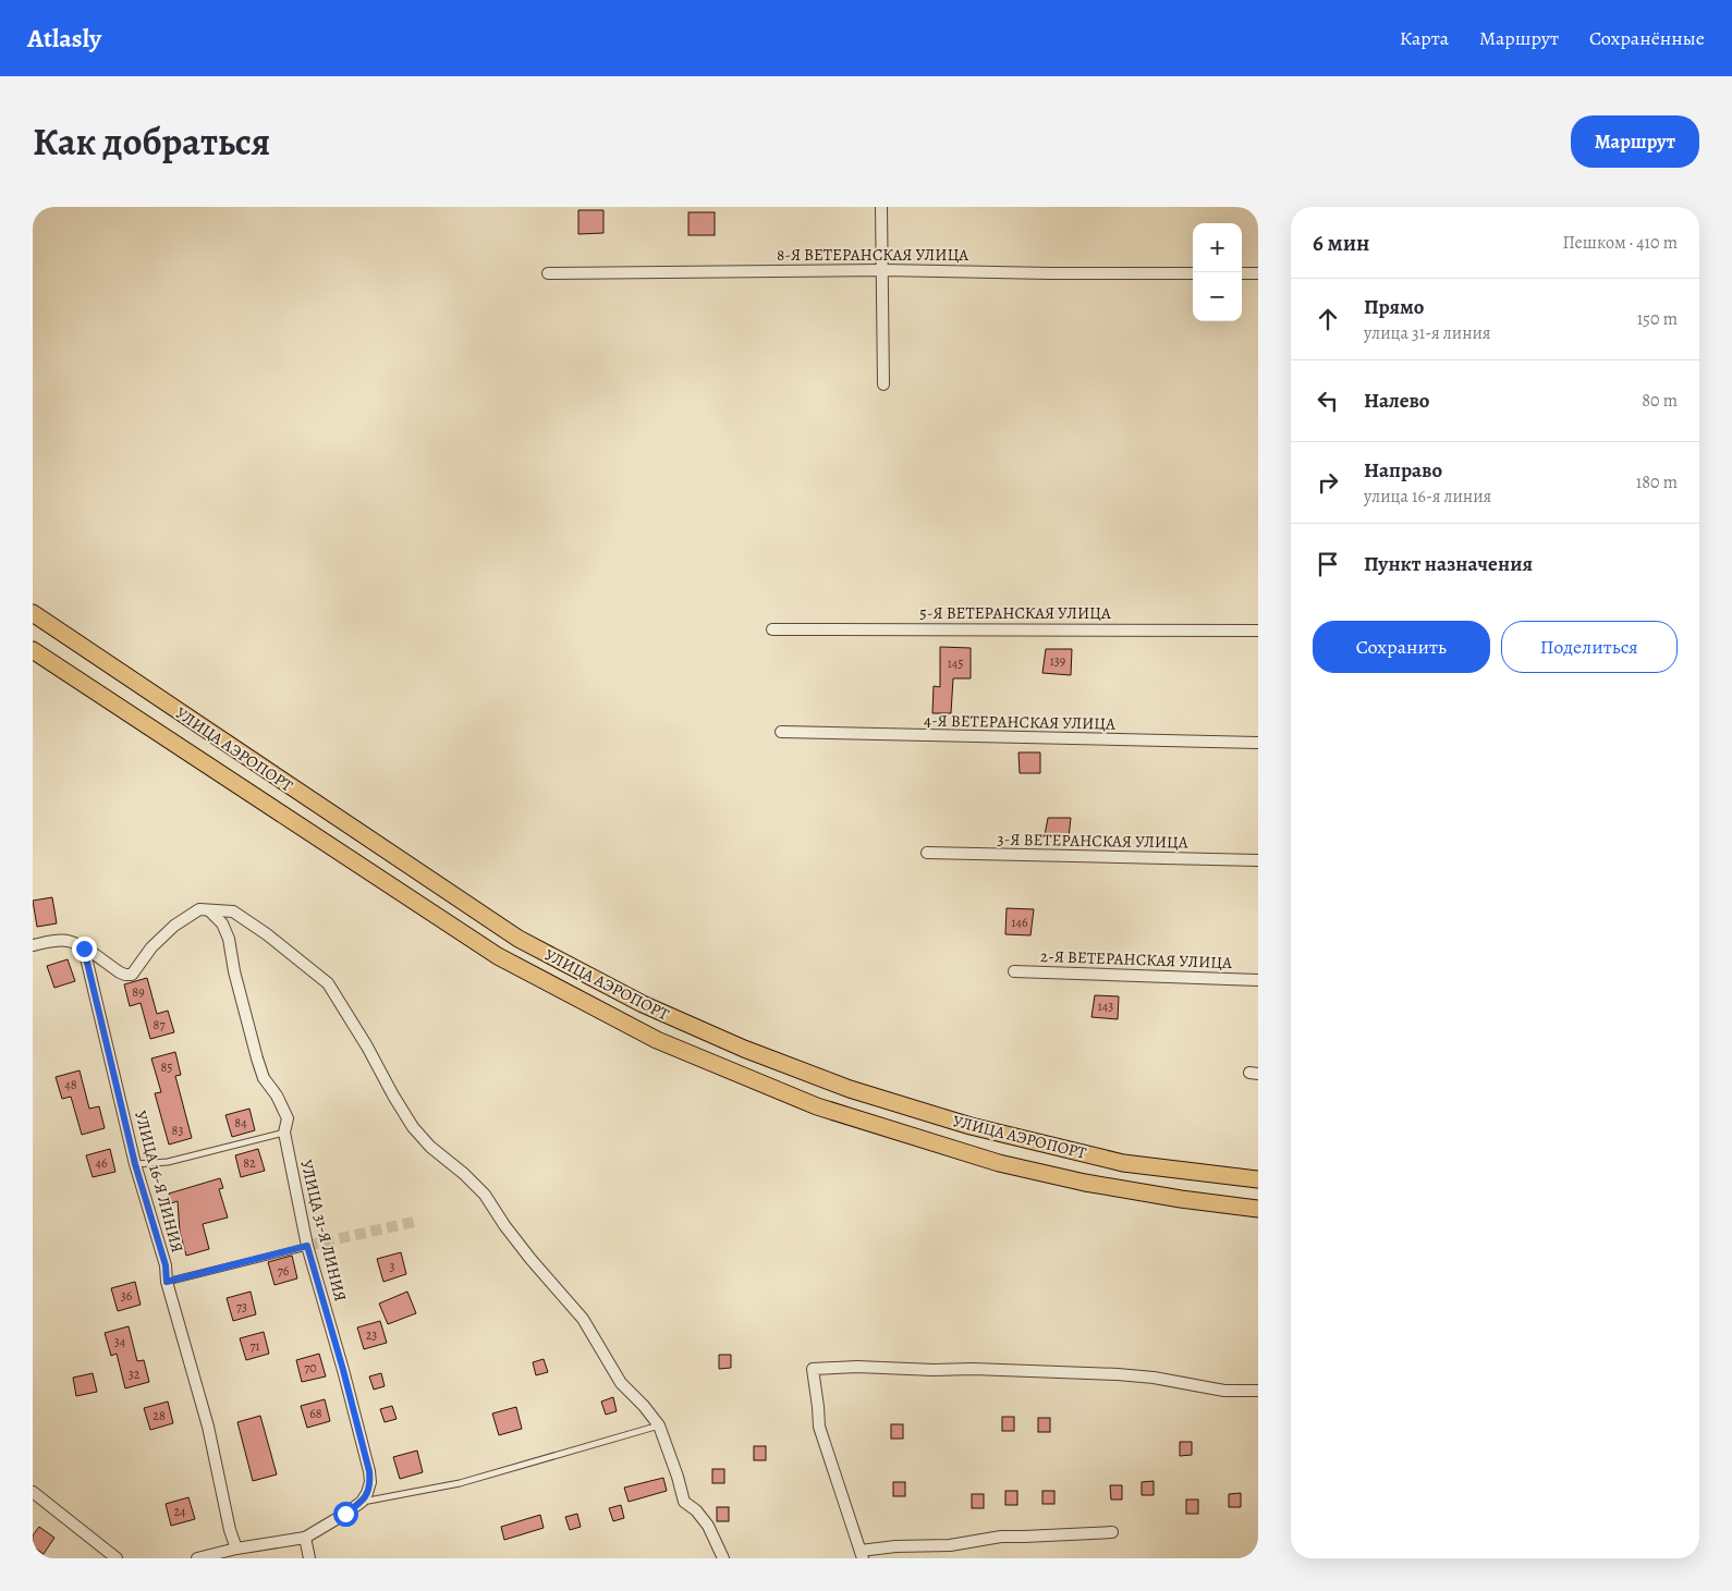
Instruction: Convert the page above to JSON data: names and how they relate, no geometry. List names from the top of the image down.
{
  "streets": {
    "main road": ["УЛИЦА АЭРОПОРТ"],
    "street": [
      "8-Я ВЕТЕРАНСКАЯ УЛИЦА",
      "5-Я ВЕТЕРАНСКАЯ УЛИЦА",
      "4-Я ВЕТЕРАНСКАЯ УЛИЦА",
      "3-Я ВЕТЕРАНСКАЯ УЛИЦА",
      "2-Я ВЕТЕРАНСКАЯ УЛИЦА",
      "УЛИЦА 16-Я ЛИНИЯ",
      "УЛИЦА 31-Я ЛИНИЯ"
    ]
  },
  "house_numbers": [
    "139",
    "145",
    "146",
    "89",
    "143",
    "87",
    "85",
    "48",
    "84",
    "83",
    "46",
    "82",
    "3",
    "76",
    "36",
    "73",
    "23",
    "34",
    "71",
    "70",
    "32",
    "68",
    "28",
    "24"
  ],
  "page": {
    "header": "Atlasly",
    "nav": ["Карта", "Маршрут", "Сохранённые"],
    "title": "Как добраться",
    "buttons": [
      "Маршрут",
      ["Сохранить", "Поделиться"]
    ],
    "heading": ["6 мин", "Пешком · 410 m"],
    "map_buttons": ["+", "−"],
    "list": [
      ["Прямо", "улица 31-я линия", "150 m"],
      ["Налево", "80 m"],
      ["Направо", "улица 16-я линия", "180 m"],
      "Пункт назначения"
    ]
  }
}
